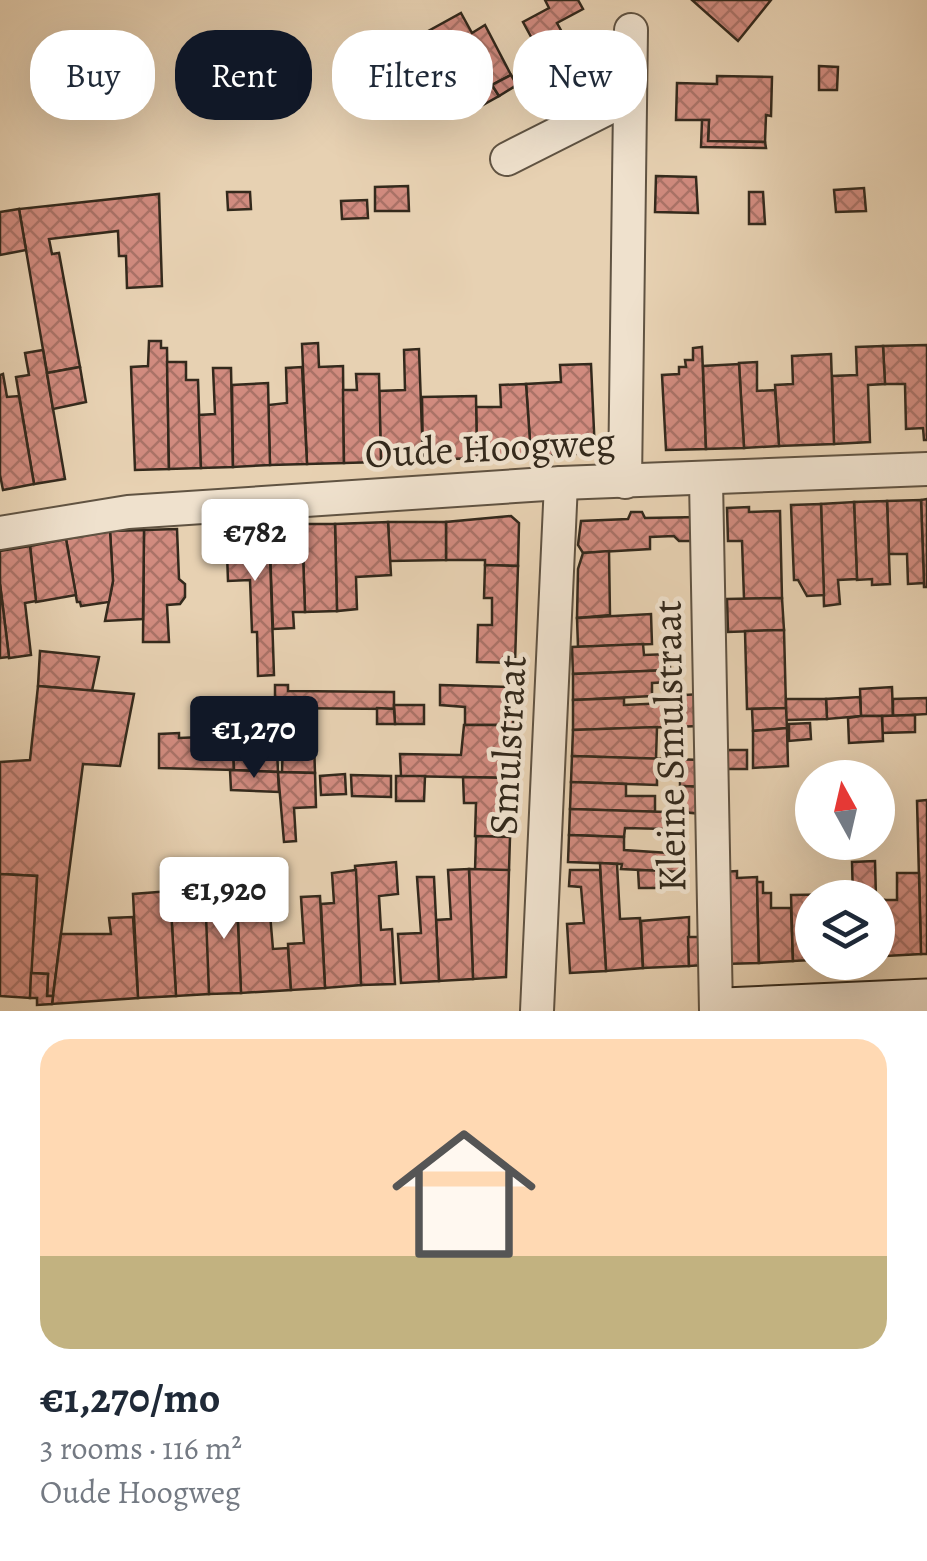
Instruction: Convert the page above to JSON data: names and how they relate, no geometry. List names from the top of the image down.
{
  "streets": {
    "street": ["Oude Hoogweg", "Smulstraat", "Kleine Smulstraat"]
  },
  "crossings": [
    ["Oude Hoogweg", "Smulstraat"],
    ["Oude Hoogweg", "Kleine Smulstraat"]
  ],
  "north": "top",
  "page": {
    "chip": [
      "Buy",
      "Rent",
      "Filters",
      "New"
    ],
    "price": ["€782", "€1,270", "€1,920"],
    "list": [
      {
        "name": "€1,270/mo",
        "note": "3 rooms · 116 m² · Oude Hoogweg"
      }
    ]
  }
}
